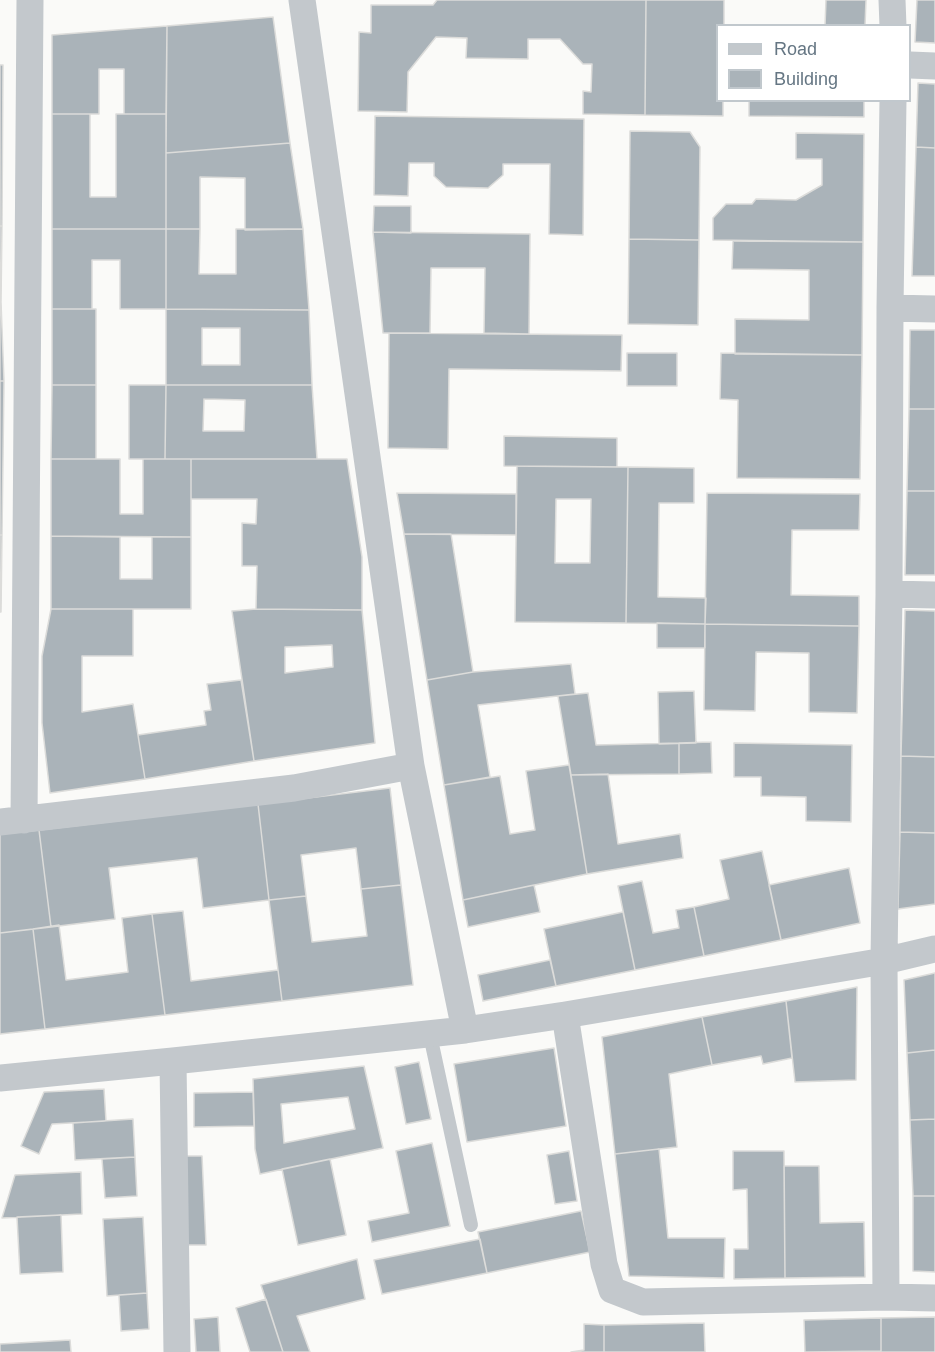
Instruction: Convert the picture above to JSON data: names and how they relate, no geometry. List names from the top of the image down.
{
  "legend": ["Road", "Building"]
}
